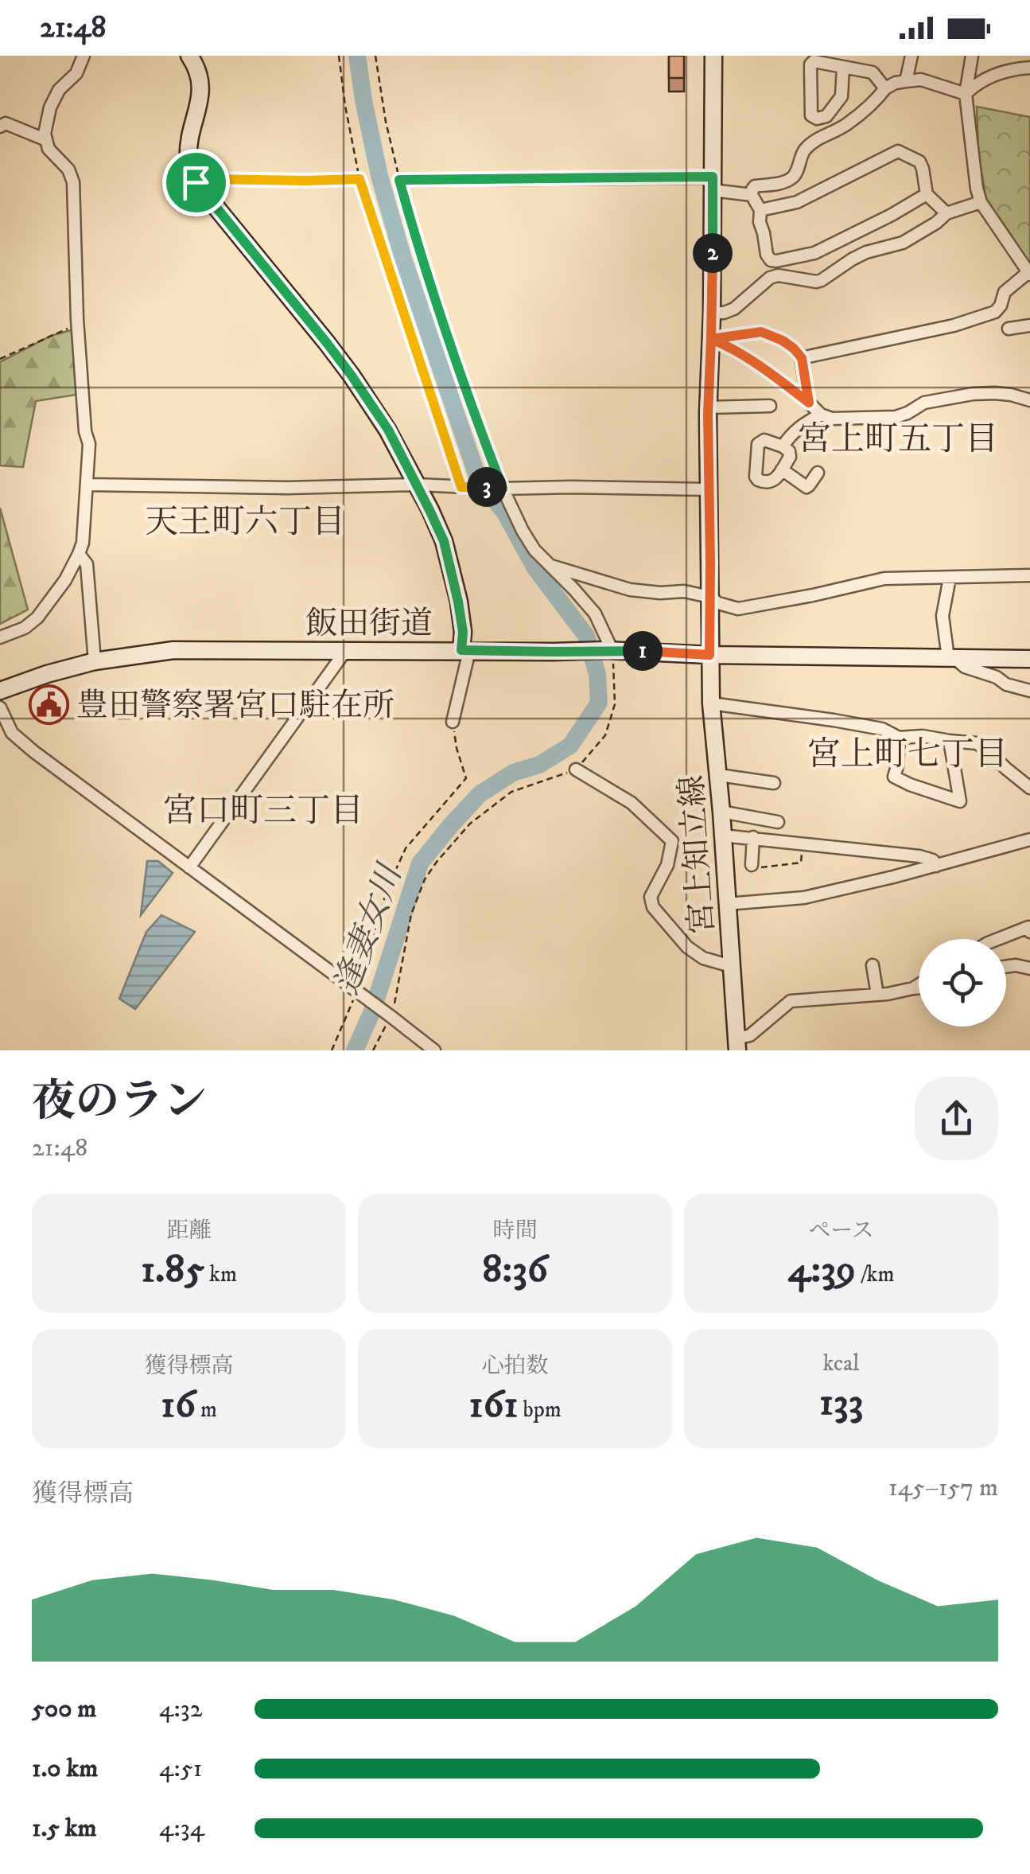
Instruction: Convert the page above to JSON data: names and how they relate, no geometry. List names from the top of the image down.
{
  "streets": {
    "main road": ["飯田街道", "宮上知立線"]
  },
  "crossings": [
    ["飯田街道", "宮上知立線"]
  ],
  "districts": [
    "宮上町五丁目",
    "天王町六丁目",
    "宮上町七丁目",
    "宮口町三丁目"
  ],
  "water": ["逢妻女川"],
  "places": {
    "public building": ["豊田警察署宮口駐在所"]
  },
  "page": {
    "status": "21:48",
    "pins": ["2", "3", "1"],
    "heading": ["夜のラン", "21:48"],
    "stats": [
      ["距離", "1.85 km"],
      ["時間", "8:36"],
      ["ペース", "4:39 /km"],
      ["獲得標高", "16 m"],
      ["心拍数", "161 bpm"],
      ["kcal", "133"]
    ],
    "chart": ["獲得標高", "145–157 m"],
    "list": [
      {
        "name": "500 m",
        "note": "4:32"
      },
      {
        "name": "1.0 km",
        "note": "4:51"
      },
      {
        "name": "1.5 km",
        "note": "4:34"
      }
    ]
  }
}
